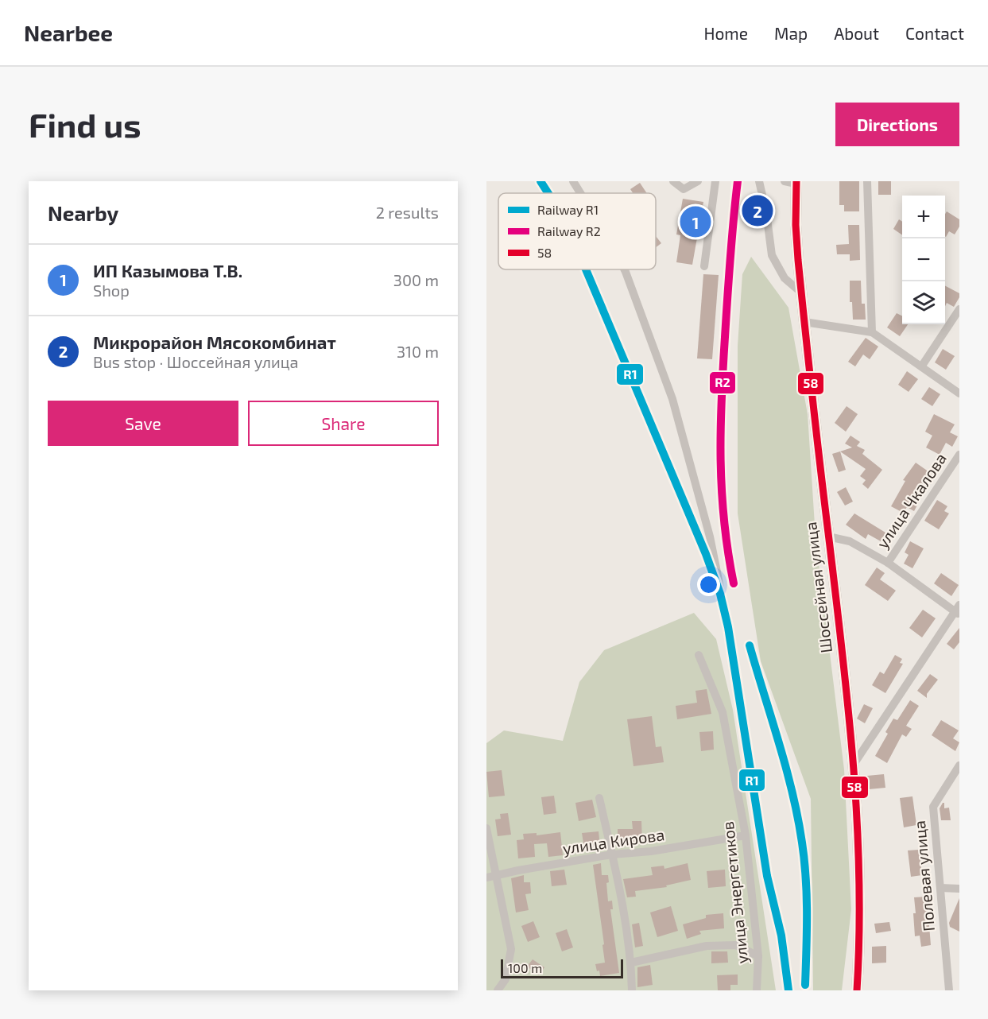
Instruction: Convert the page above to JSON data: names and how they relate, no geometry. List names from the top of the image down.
{
  "streets": {
    "main road": ["Шоссейная улица"],
    "street": [
      "улица Чкалова",
      "улица Кирова",
      "Полевая улица",
      "улица Энергетиков"
    ]
  },
  "crossings": [
    ["улица Кирова", "улица Энергетиков"]
  ],
  "lines": ["rail line R1", "rail line R2", "transit line 58"],
  "legend": ["Railway R1", "Railway R2", "58"],
  "scale_bar": "100 m",
  "page": {
    "header": "Nearbee",
    "nav": [
      "Home",
      "Map",
      "About",
      "Contact"
    ],
    "buttons": [
      "Directions",
      ["Save", "Share"]
    ],
    "title": "Find us",
    "heading": ["Nearby", "2 results"],
    "pins": ["2", "1"],
    "map_buttons": ["+", "−"],
    "list": [
      {
        "mark": "1",
        "name": "ИП Казымова Т.В.",
        "note": "Shop",
        "value": "300 m"
      },
      {
        "mark": "2",
        "name": "Микрорайон Мясокомбинат",
        "note": "Bus stop · Шоссейная улица",
        "value": "310 m"
      }
    ],
    "scale": "100 m"
  }
}
